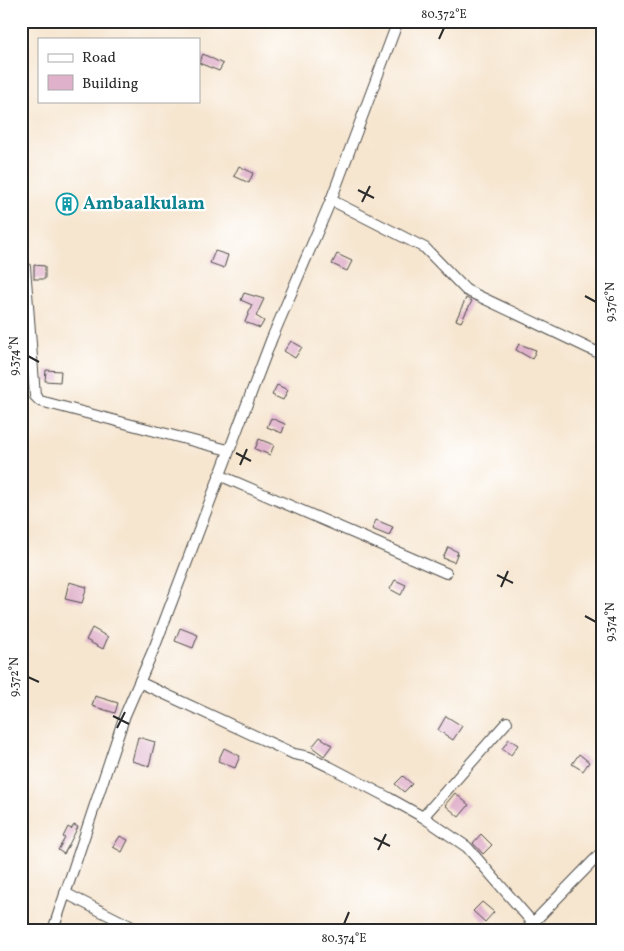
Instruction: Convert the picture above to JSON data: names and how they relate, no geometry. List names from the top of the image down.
{
  "places": {
    "building": ["Ambaalkulam"]
  },
  "legend": ["Road", "Building"],
  "coordinates": [
    "80.372°E",
    "9.376°N",
    "9.374°N",
    "9.372°N",
    "80.374°E"
  ]
}
